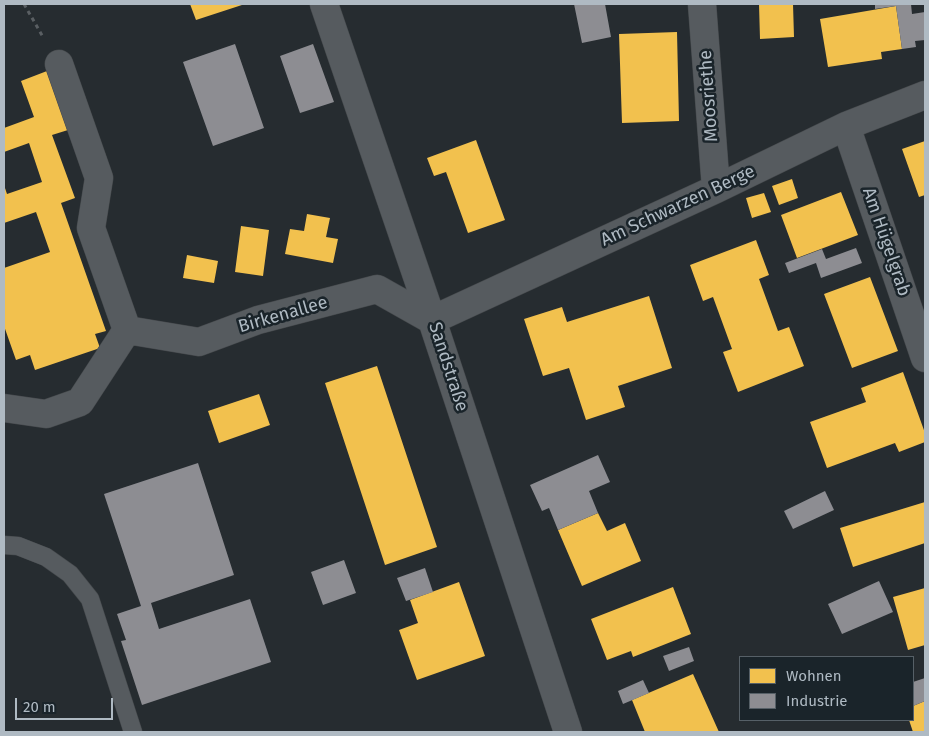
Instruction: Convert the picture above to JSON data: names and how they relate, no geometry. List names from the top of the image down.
{
  "streets": {
    "street": [
      "Moosriethe",
      "Am Schwarzen Berge",
      "Am Hügelgrab",
      "Birkenallee",
      "Sandstraße"
    ]
  },
  "crossings": [
    ["Moosriethe", "Am Schwarzen Berge"],
    ["Am Schwarzen Berge", "Am Hügelgrab"],
    ["Am Schwarzen Berge", "Birkenallee"],
    ["Am Schwarzen Berge", "Sandstraße"],
    ["Birkenallee", "Sandstraße"]
  ],
  "legend": ["Wohnen", "Industrie"],
  "scale_bar": "20 m"
}
